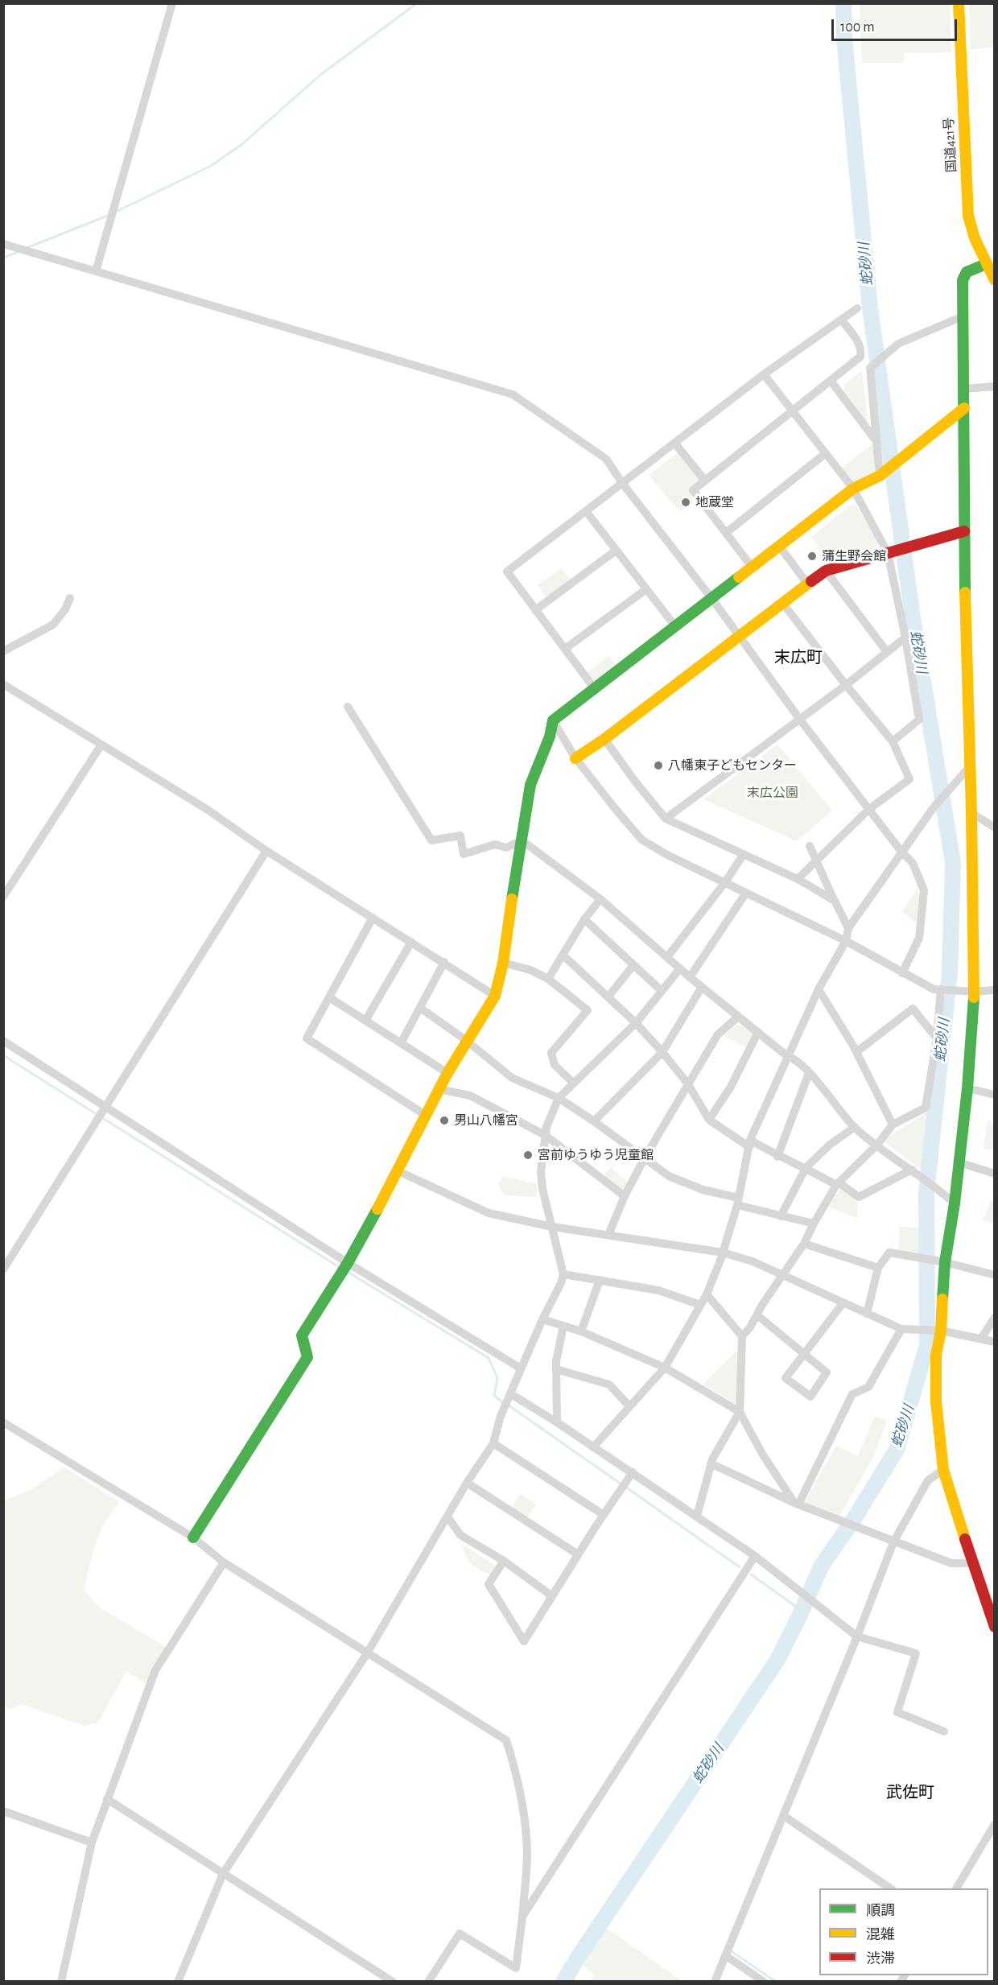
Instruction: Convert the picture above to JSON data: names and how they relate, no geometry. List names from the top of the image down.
{
  "streets": {
    "main road": ["国道421号"]
  },
  "districts": ["末広町", "武佐町"],
  "water": ["蛇砂川"],
  "parks": ["末広公園"],
  "places": [
    "地蔵堂",
    "蒲生野会館",
    "八幡東子どもセンター",
    "男山八幡宮",
    "宮前ゆうゆう児童館"
  ],
  "legend": ["順調", "混雑", "渋滞"],
  "scale_bar": "100 m"
}
